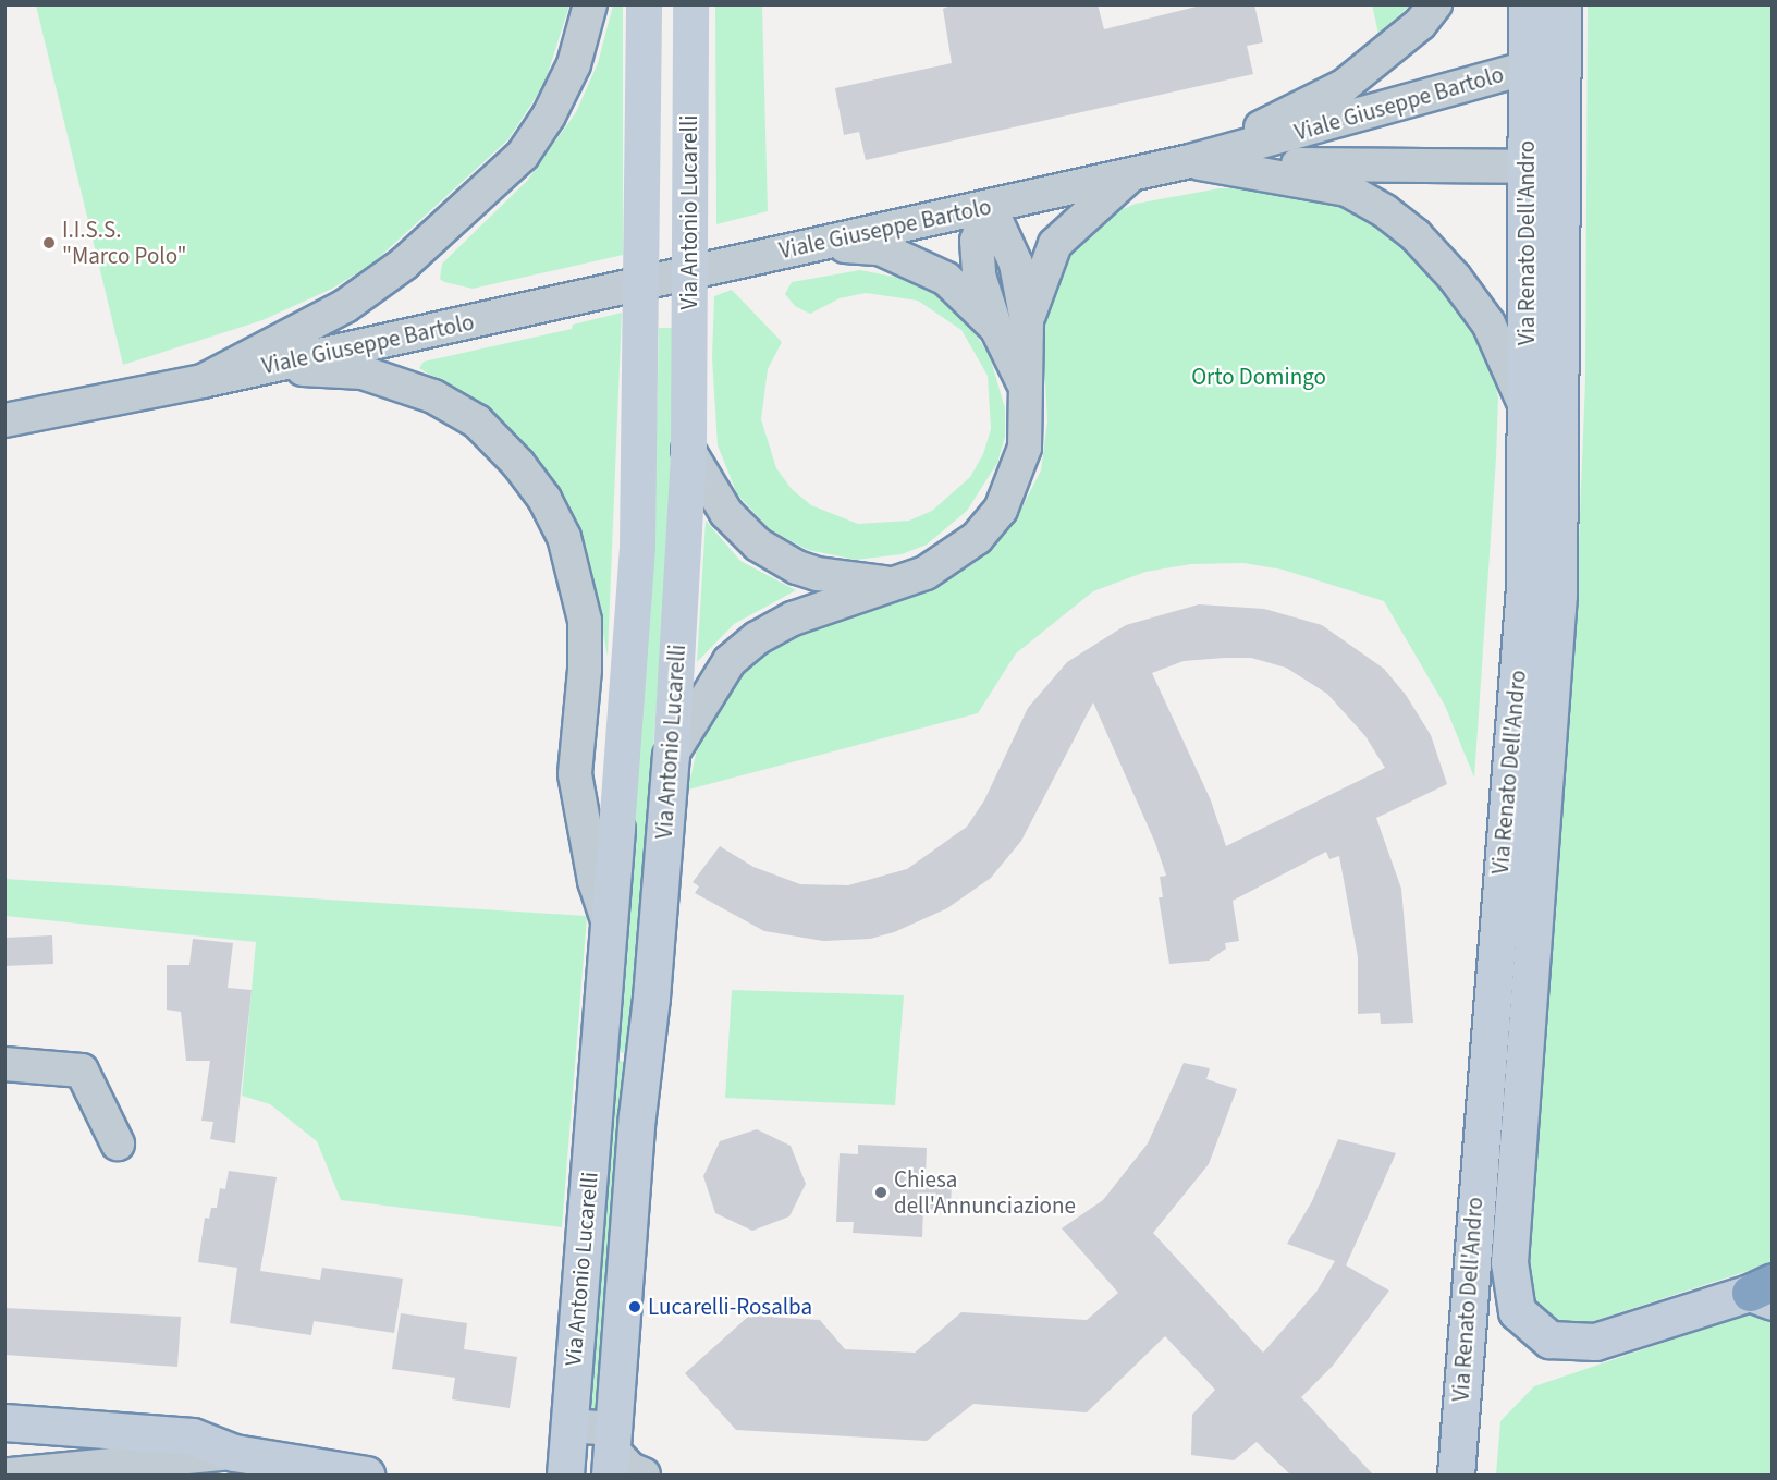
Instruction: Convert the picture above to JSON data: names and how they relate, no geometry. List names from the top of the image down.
{
  "streets": {
    "street": ["Viale Giuseppe Bartolo", "Via Antonio Lucarelli", "Via Renato Dell'Andro"]
  },
  "crossings": [
    ["Viale Giuseppe Bartolo", "Via Renato Dell'Andro"]
  ],
  "parks": ["Orto Domingo"],
  "places": ["I.I.S.S. \"Marco Polo\"", "Chiesa dell'Annunciazione", "Lucarelli-Rosalba"]
}
